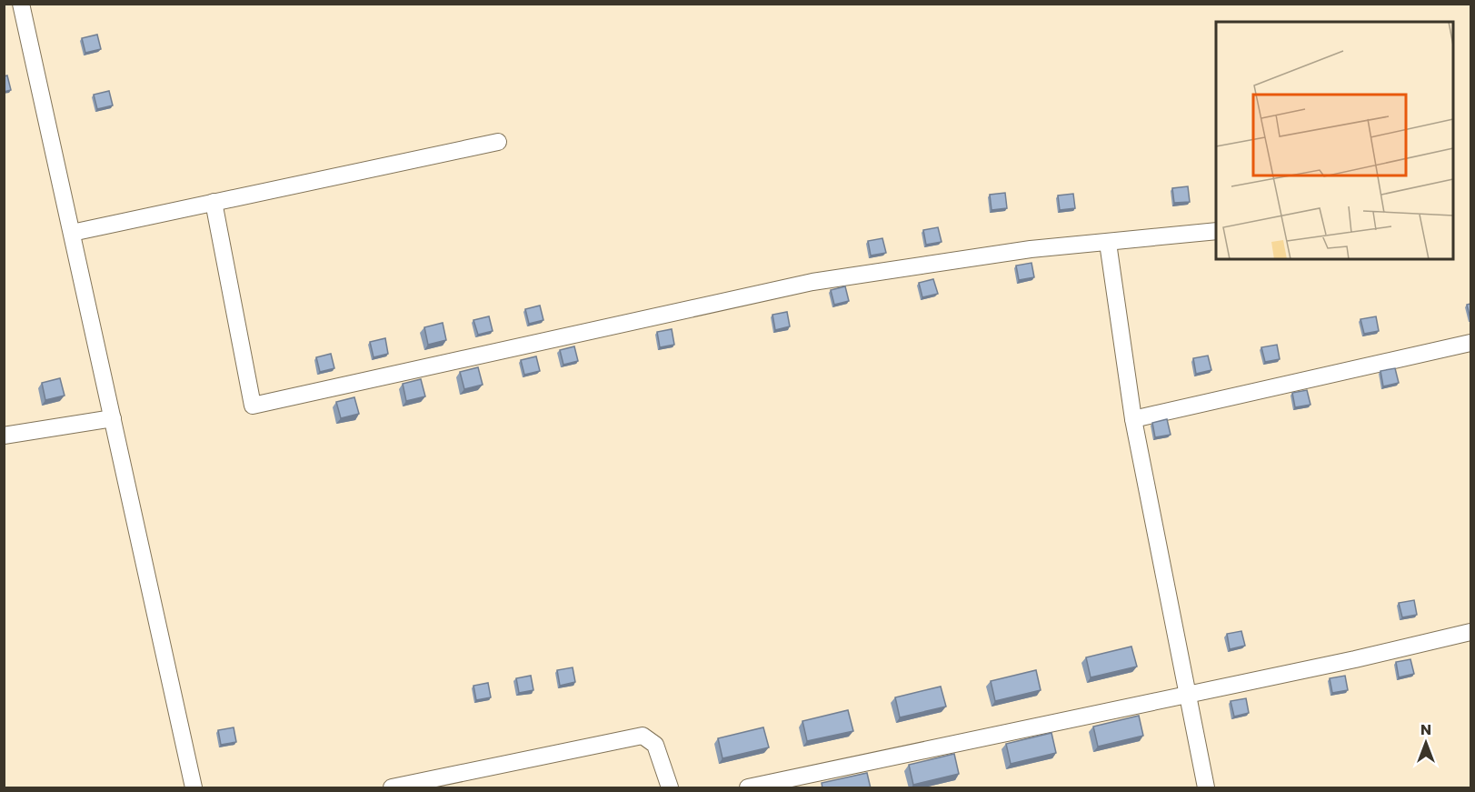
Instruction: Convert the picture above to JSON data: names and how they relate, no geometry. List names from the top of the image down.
{
  "north": "top"
}
